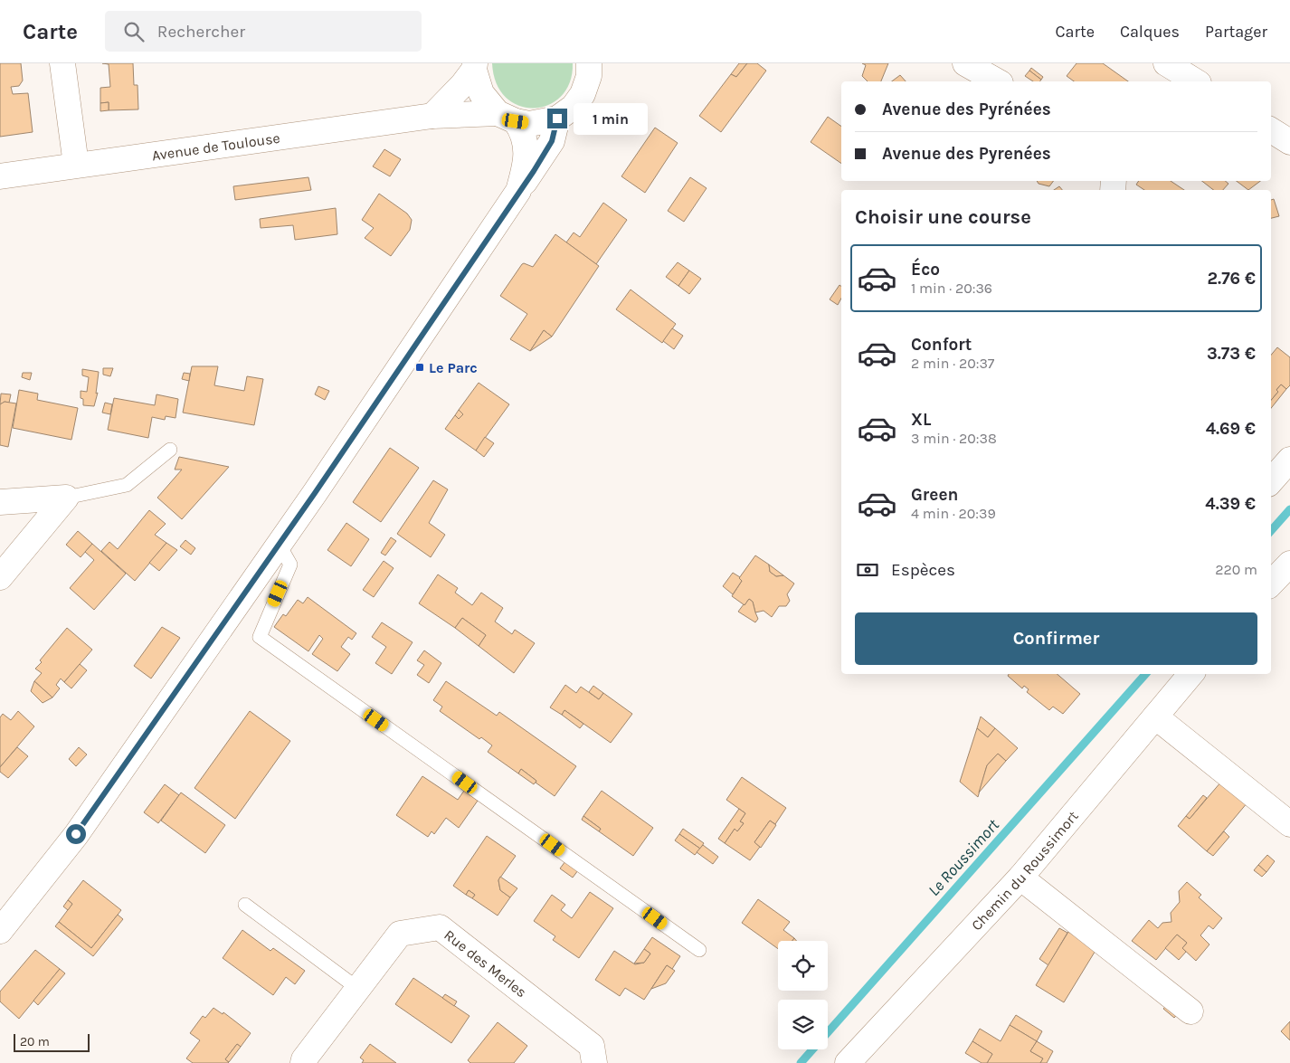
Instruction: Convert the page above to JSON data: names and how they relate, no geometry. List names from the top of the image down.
{
  "streets": {
    "street": ["Avenue de Toulouse", "Chemin du Roussimort", "Rue des Merles"]
  },
  "water": ["Le Roussimort"],
  "places": {
    "transit": ["Le Parc"]
  },
  "scale_bar": "20 m",
  "page": {
    "header": "Carte",
    "search": "Rechercher",
    "nav": ["Carte", "Calques", "Partager"],
    "banner": ["Avenue des Pyrénées", "Avenue des Pyrenées"],
    "bubble": "1 min",
    "heading": "Choisir une course",
    "list": [
      {
        "name": "Éco",
        "note": "1 min · 20:36",
        "value": "2.76 €"
      },
      {
        "name": "Confort",
        "note": "2 min · 20:37",
        "value": "3.73 €"
      },
      {
        "name": "XL",
        "note": "3 min · 20:38",
        "value": "4.69 €"
      },
      {
        "name": "Green",
        "note": "4 min · 20:39",
        "value": "4.39 €"
      }
    ],
    "pay": ["Espèces", "220 m"],
    "buttons": "Confirmer",
    "scale": "20 m"
  }
}
